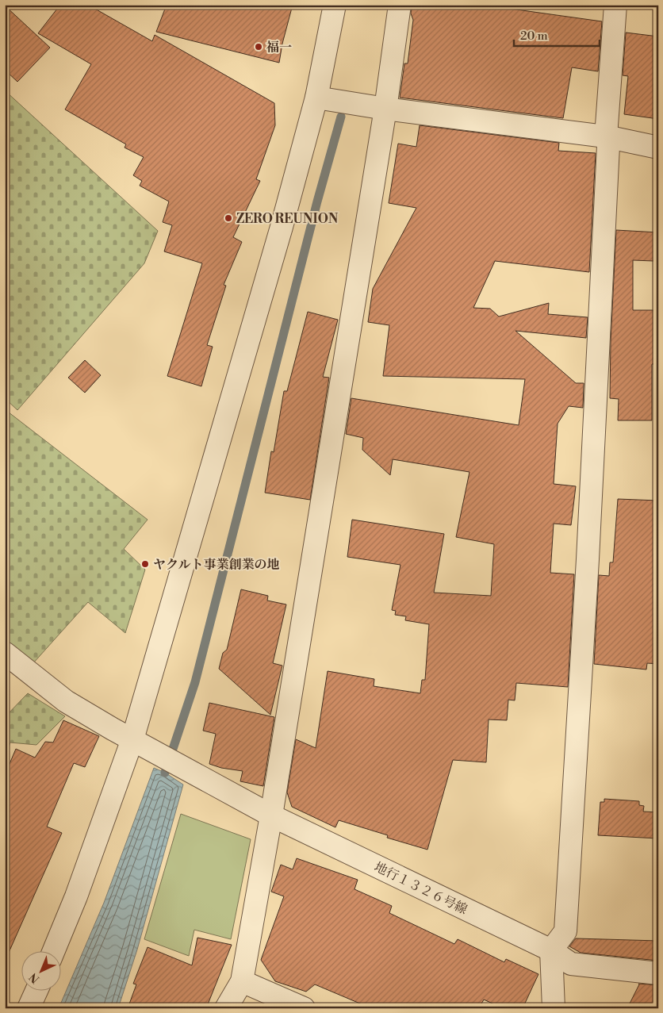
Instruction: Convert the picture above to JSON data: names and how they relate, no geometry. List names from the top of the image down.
{
  "streets": {
    "street": ["地行１３２６号線"]
  },
  "places": ["福一", "ZERO REUNION", "ヤクルト事業創業の地"],
  "scale_bar": "20 m",
  "north": "bottom left"
}
